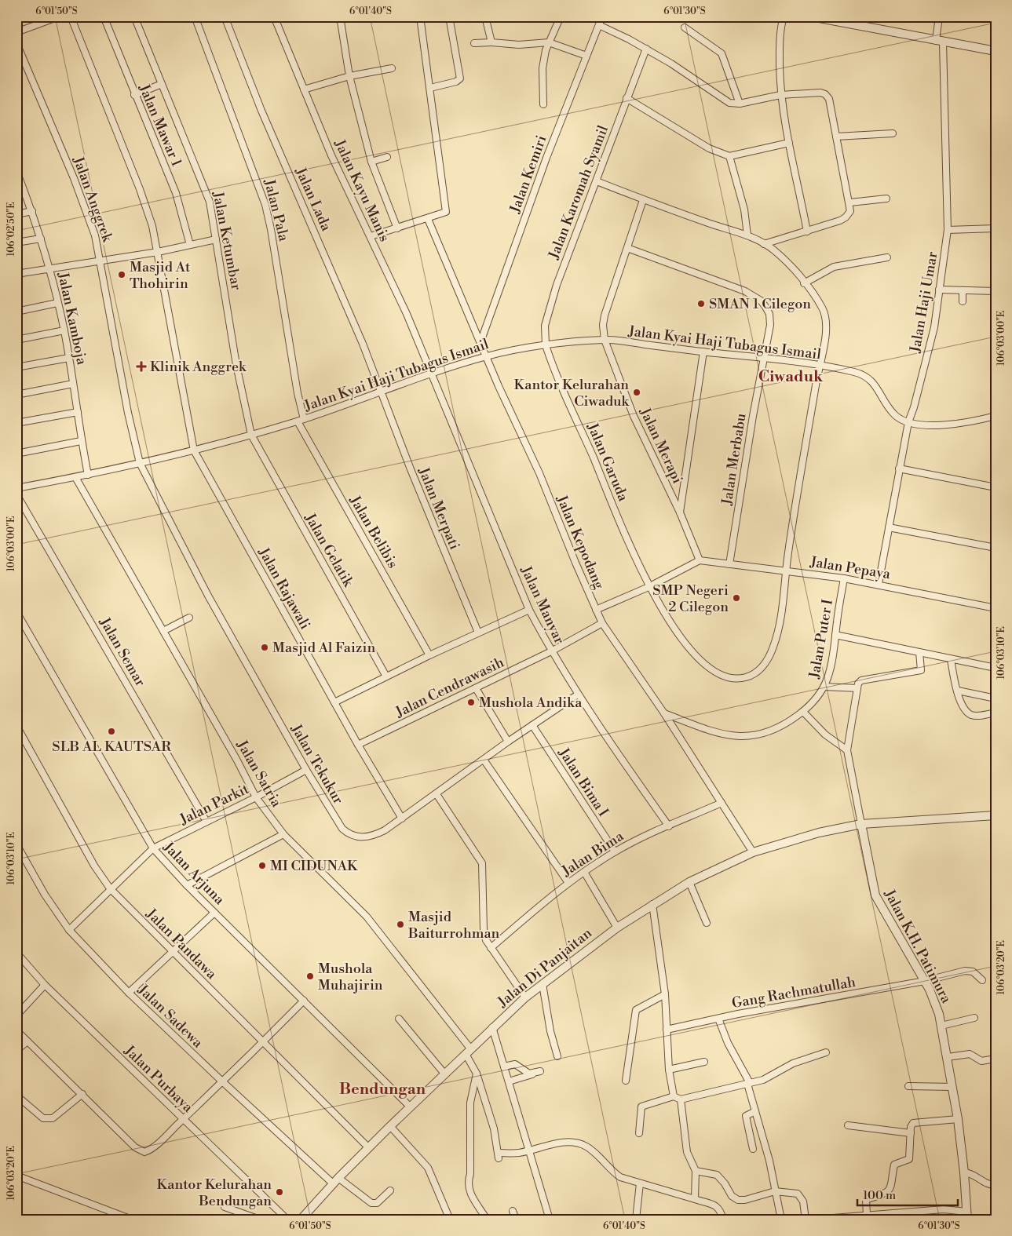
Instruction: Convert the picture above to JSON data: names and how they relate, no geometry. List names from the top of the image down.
{
  "streets": {
    "street": [
      "Jalan Mawar 1",
      "Jalan Kemiri",
      "Jalan Kayu Manis",
      "Jalan Karomah Syamil",
      "Jalan Anggrek",
      "Jalan Lada",
      "Jalan Pala",
      "Jalan Ketumbar",
      "Jalan Haji Umar",
      "Jalan Kamboja",
      "Jalan Kyai Haji Tubagus Ismail",
      "Jalan Merapi",
      "Jalan Merbabu",
      "Jalan Garuda",
      "Jalan Merpati",
      "Jalan Belibis",
      "Jalan Kepodang",
      "Jalan Gelatik",
      "Jalan Pepaya",
      "Jalan Rajawali",
      "Jalan Manyar",
      "Jalan Puter I",
      "Jalan Semar",
      "Jalan Cendrawasih",
      "Jalan Tekukur",
      "Jalan Satria",
      "Jalan Bima I",
      "Jalan Parkit",
      "Jalan Bima",
      "Jalan Arjuna",
      "Jalan Pandawa",
      "Jalan K.H. Patimura",
      "Jalan Di Panjaitan",
      "Gang Rachmatullah",
      "Jalan Sadewa",
      "Jalan Purbaya"
    ]
  },
  "crossings": [
    ["Jalan Kemiri", "Jalan Kepodang"],
    ["Jalan Kayu Manis", "Jalan Kyai Haji Tubagus Ismail"],
    ["Jalan Kayu Manis", "Jalan Manyar"],
    ["Jalan Karomah Syamil", "Jalan Kyai Haji Tubagus Ismail"],
    ["Jalan Karomah Syamil", "Jalan Garuda"],
    ["Jalan Anggrek", "Jalan Kyai Haji Tubagus Ismail"],
    ["Jalan Anggrek", "Jalan Tekukur"],
    ["Jalan Lada", "Jalan Kyai Haji Tubagus Ismail"],
    ["Jalan Lada", "Jalan Merpati"],
    ["Jalan Pala", "Jalan Kyai Haji Tubagus Ismail"],
    ["Jalan Ketumbar", "Jalan Kyai Haji Tubagus Ismail"],
    ["Jalan Ketumbar", "Jalan Gelatik"],
    ["Jalan Haji Umar", "Jalan Kyai Haji Tubagus Ismail"],
    ["Jalan Haji Umar", "Jalan Pepaya"],
    ["Jalan Kamboja", "Jalan Kyai Haji Tubagus Ismail"],
    ["Jalan Kyai Haji Tubagus Ismail", "Jalan Merapi"],
    ["Jalan Kyai Haji Tubagus Ismail", "Jalan Merbabu"],
    ["Jalan Kyai Haji Tubagus Ismail", "Jalan Garuda"],
    ["Jalan Kyai Haji Tubagus Ismail", "Jalan Merpati"],
    ["Jalan Kyai Haji Tubagus Ismail", "Jalan Belibis"],
    ["Jalan Kyai Haji Tubagus Ismail", "Jalan Kepodang"],
    ["Jalan Kyai Haji Tubagus Ismail", "Jalan Gelatik"],
    ["Jalan Kyai Haji Tubagus Ismail", "Jalan Rajawali"],
    ["Jalan Kyai Haji Tubagus Ismail", "Jalan Manyar"],
    ["Jalan Kyai Haji Tubagus Ismail", "Jalan Tekukur"],
    ["Jalan Kyai Haji Tubagus Ismail", "Jalan Satria"],
    ["Jalan Merapi", "Jalan Merbabu"],
    ["Jalan Merapi", "Jalan Garuda"],
    ["Jalan Merapi", "Jalan Pepaya"],
    ["Jalan Merbabu", "Jalan Pepaya"],
    ["Jalan Garuda", "Jalan Pepaya"],
    ["Jalan Kepodang", "Jalan Puter I"],
    ["Jalan Kepodang", "Jalan Cendrawasih"],
    ["Jalan Kepodang", "Jalan Bima"],
    ["Jalan Kepodang", "Jalan Di Panjaitan"],
    ["Jalan Pepaya", "Jalan Puter I"],
    ["Jalan Rajawali", "Jalan Cendrawasih"],
    ["Jalan Rajawali", "Jalan Tekukur"],
    ["Jalan Manyar", "Jalan Cendrawasih"],
    ["Jalan Manyar", "Jalan Tekukur"],
    ["Jalan Manyar", "Jalan Bima"],
    ["Jalan Semar", "Jalan Parkit"],
    ["Jalan Tekukur", "Jalan Bima I"],
    ["Jalan Tekukur", "Jalan Parkit"],
    ["Jalan Satria", "Jalan Parkit"],
    ["Jalan Satria", "Jalan Di Panjaitan"],
    ["Jalan Bima I", "Jalan Bima"],
    ["Jalan Parkit", "Jalan Arjuna"],
    ["Jalan Parkit", "Jalan Pandawa"],
    ["Jalan Parkit", "Jalan Sadewa"],
    ["Jalan Arjuna", "Jalan Di Panjaitan"],
    ["Jalan Pandawa", "Jalan Di Panjaitan"],
    ["Jalan K.H. Patimura", "Jalan Di Panjaitan"],
    ["Jalan K.H. Patimura", "Gang Rachmatullah"],
    ["Jalan Di Panjaitan", "Jalan Sadewa"]
  ],
  "districts": ["Ciwaduk", "Bendungan"],
  "places": {
    "other": [
      "Masjid At Thohirin",
      "SMAN 1 Cilegon",
      "Kantor Kelurahan Ciwaduk",
      "SMP Negeri 2 Cilegon",
      "Masjid Al Faizin",
      "Mushola Andika",
      "SLB AL KAUTSAR",
      "MI CIDUNAK",
      "Masjid Baiturrohman",
      "Mushola Muhajirin",
      "Kantor Kelurahan Bendungan"
    ],
    "health": ["Klinik Anggrek"]
  },
  "scale_bar": "100 m",
  "coordinates": [
    "6°01'50\"S",
    "6°01'40\"S",
    "6°01'30\"S",
    "106°02'50\"E",
    "106°03'00\"E",
    "106°03'10\"E",
    "106°03'20\"E"
  ]
}
